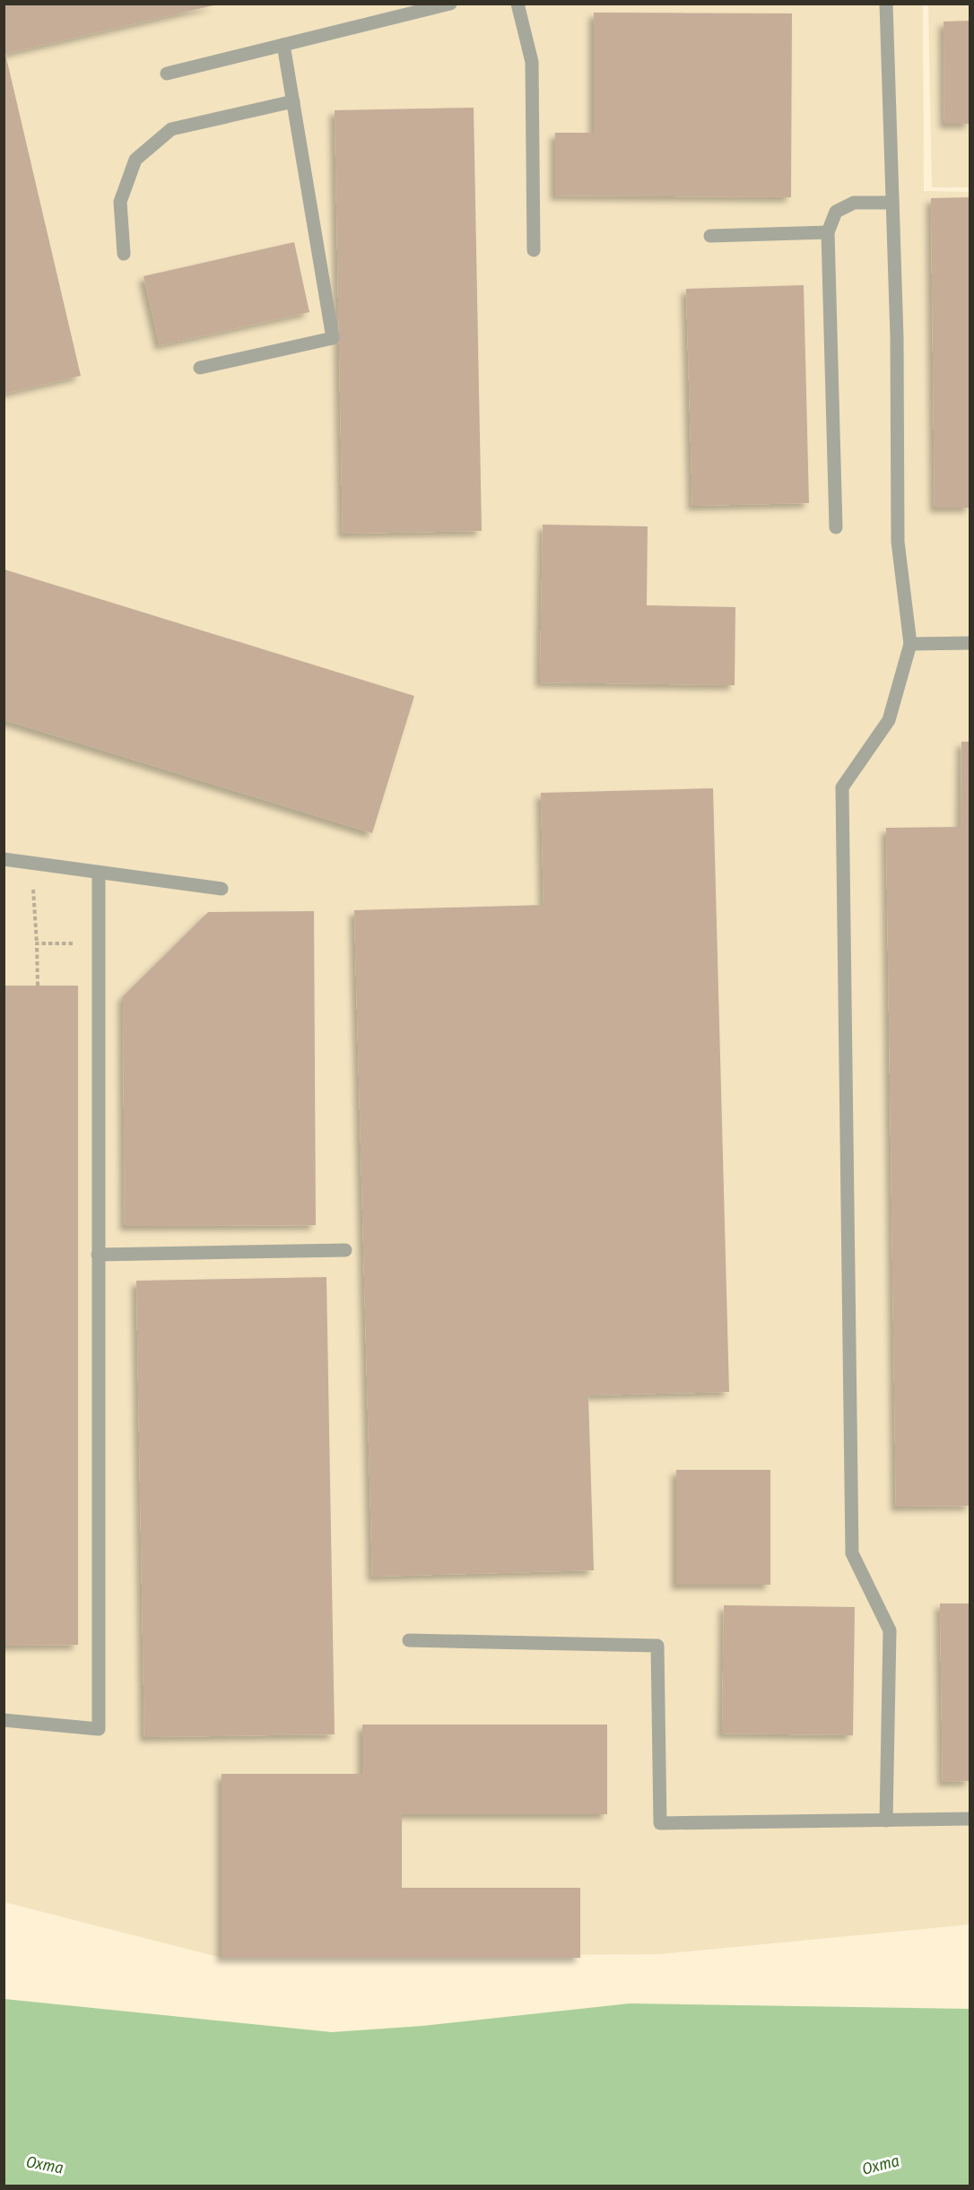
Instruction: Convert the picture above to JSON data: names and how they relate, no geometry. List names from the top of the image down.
{
  "water": ["Охта"]
}
